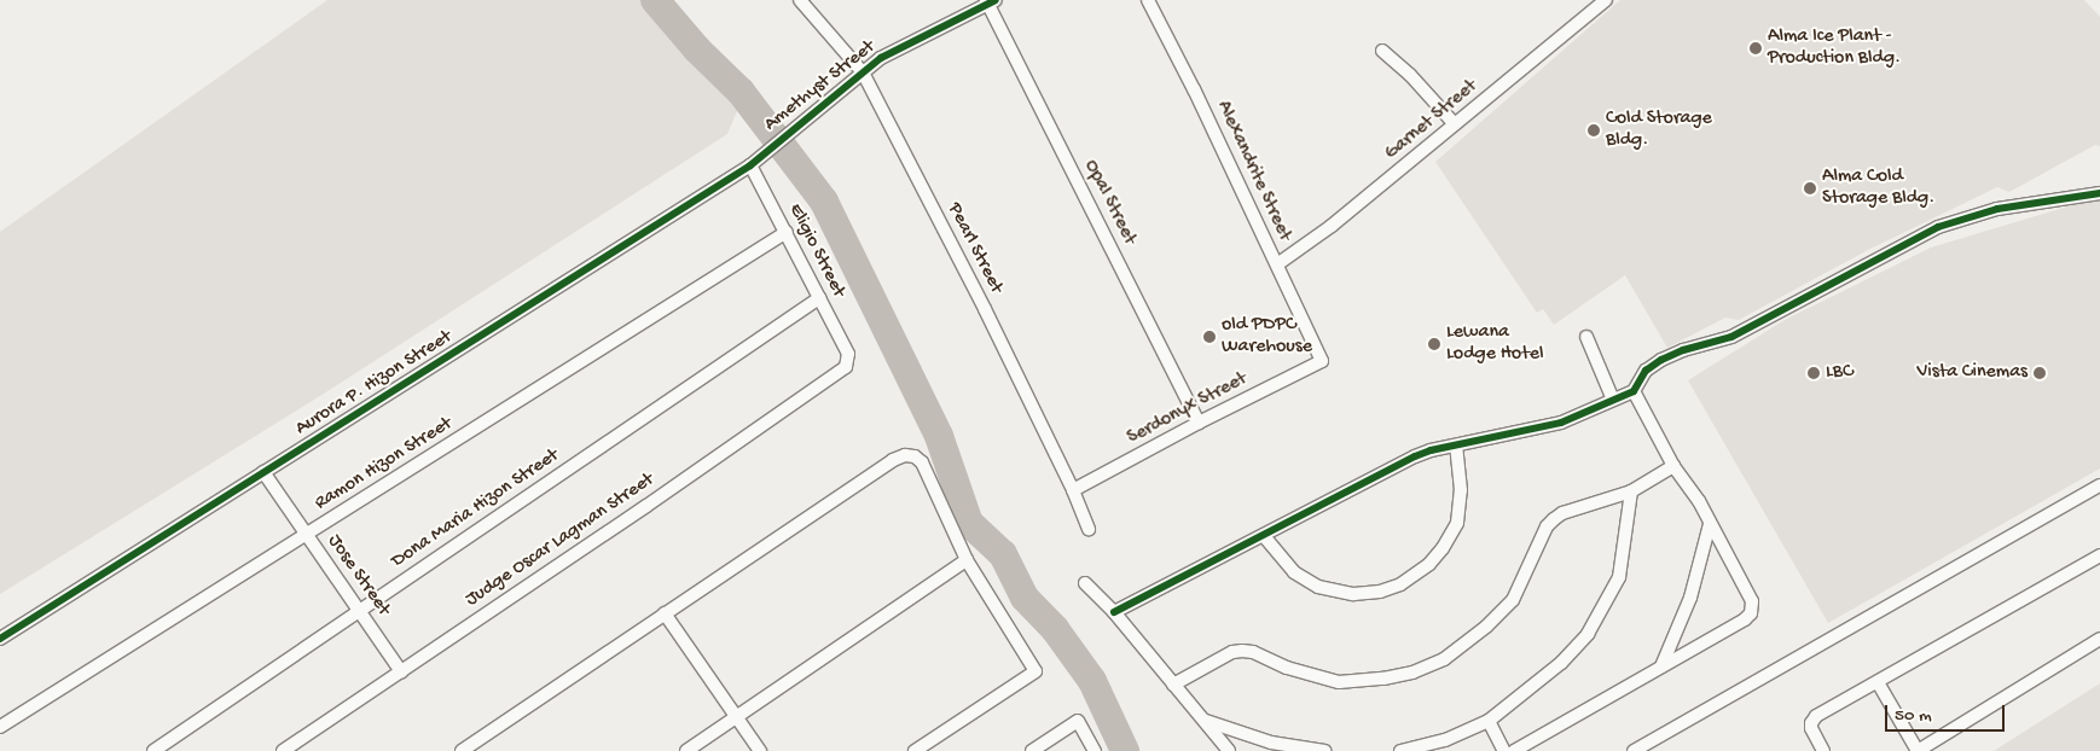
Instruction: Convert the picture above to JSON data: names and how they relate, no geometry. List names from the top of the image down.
{
  "streets": {
    "street": [
      "Amethyst Street",
      "Garnet Street",
      "Alexandrite Street",
      "Opal Street",
      "Pearl Street",
      "Eligio Street",
      "Aurora P. Hizon Street",
      "Serdonyx Street",
      "Ramon Hizon Street",
      "Dona Maria Hizon Street",
      "Judge Oscar Lagman Street",
      "Jose Street"
    ]
  },
  "crossings": [
    ["Amethyst Street", "Opal Street"],
    ["Amethyst Street", "Pearl Street"],
    ["Amethyst Street", "Aurora P. Hizon Street"],
    ["Garnet Street", "Alexandrite Street"],
    ["Alexandrite Street", "Serdonyx Street"],
    ["Opal Street", "Serdonyx Street"],
    ["Pearl Street", "Serdonyx Street"],
    ["Eligio Street", "Aurora P. Hizon Street"],
    ["Eligio Street", "Ramon Hizon Street"],
    ["Eligio Street", "Dona Maria Hizon Street"],
    ["Eligio Street", "Judge Oscar Lagman Street"],
    ["Aurora P. Hizon Street", "Jose Street"],
    ["Ramon Hizon Street", "Jose Street"],
    ["Dona Maria Hizon Street", "Jose Street"],
    ["Judge Oscar Lagman Street", "Jose Street"]
  ],
  "places": [
    "Alma Ice Plant - Production Bldg.",
    "Cold Storage Bldg.",
    "Alma Cold Storage Bldg.",
    "old PDPC Warehouse",
    "Lewana Lodge Hotel",
    "LBC",
    "Vista Cinemas"
  ],
  "scale_bar": "50 m"
}
